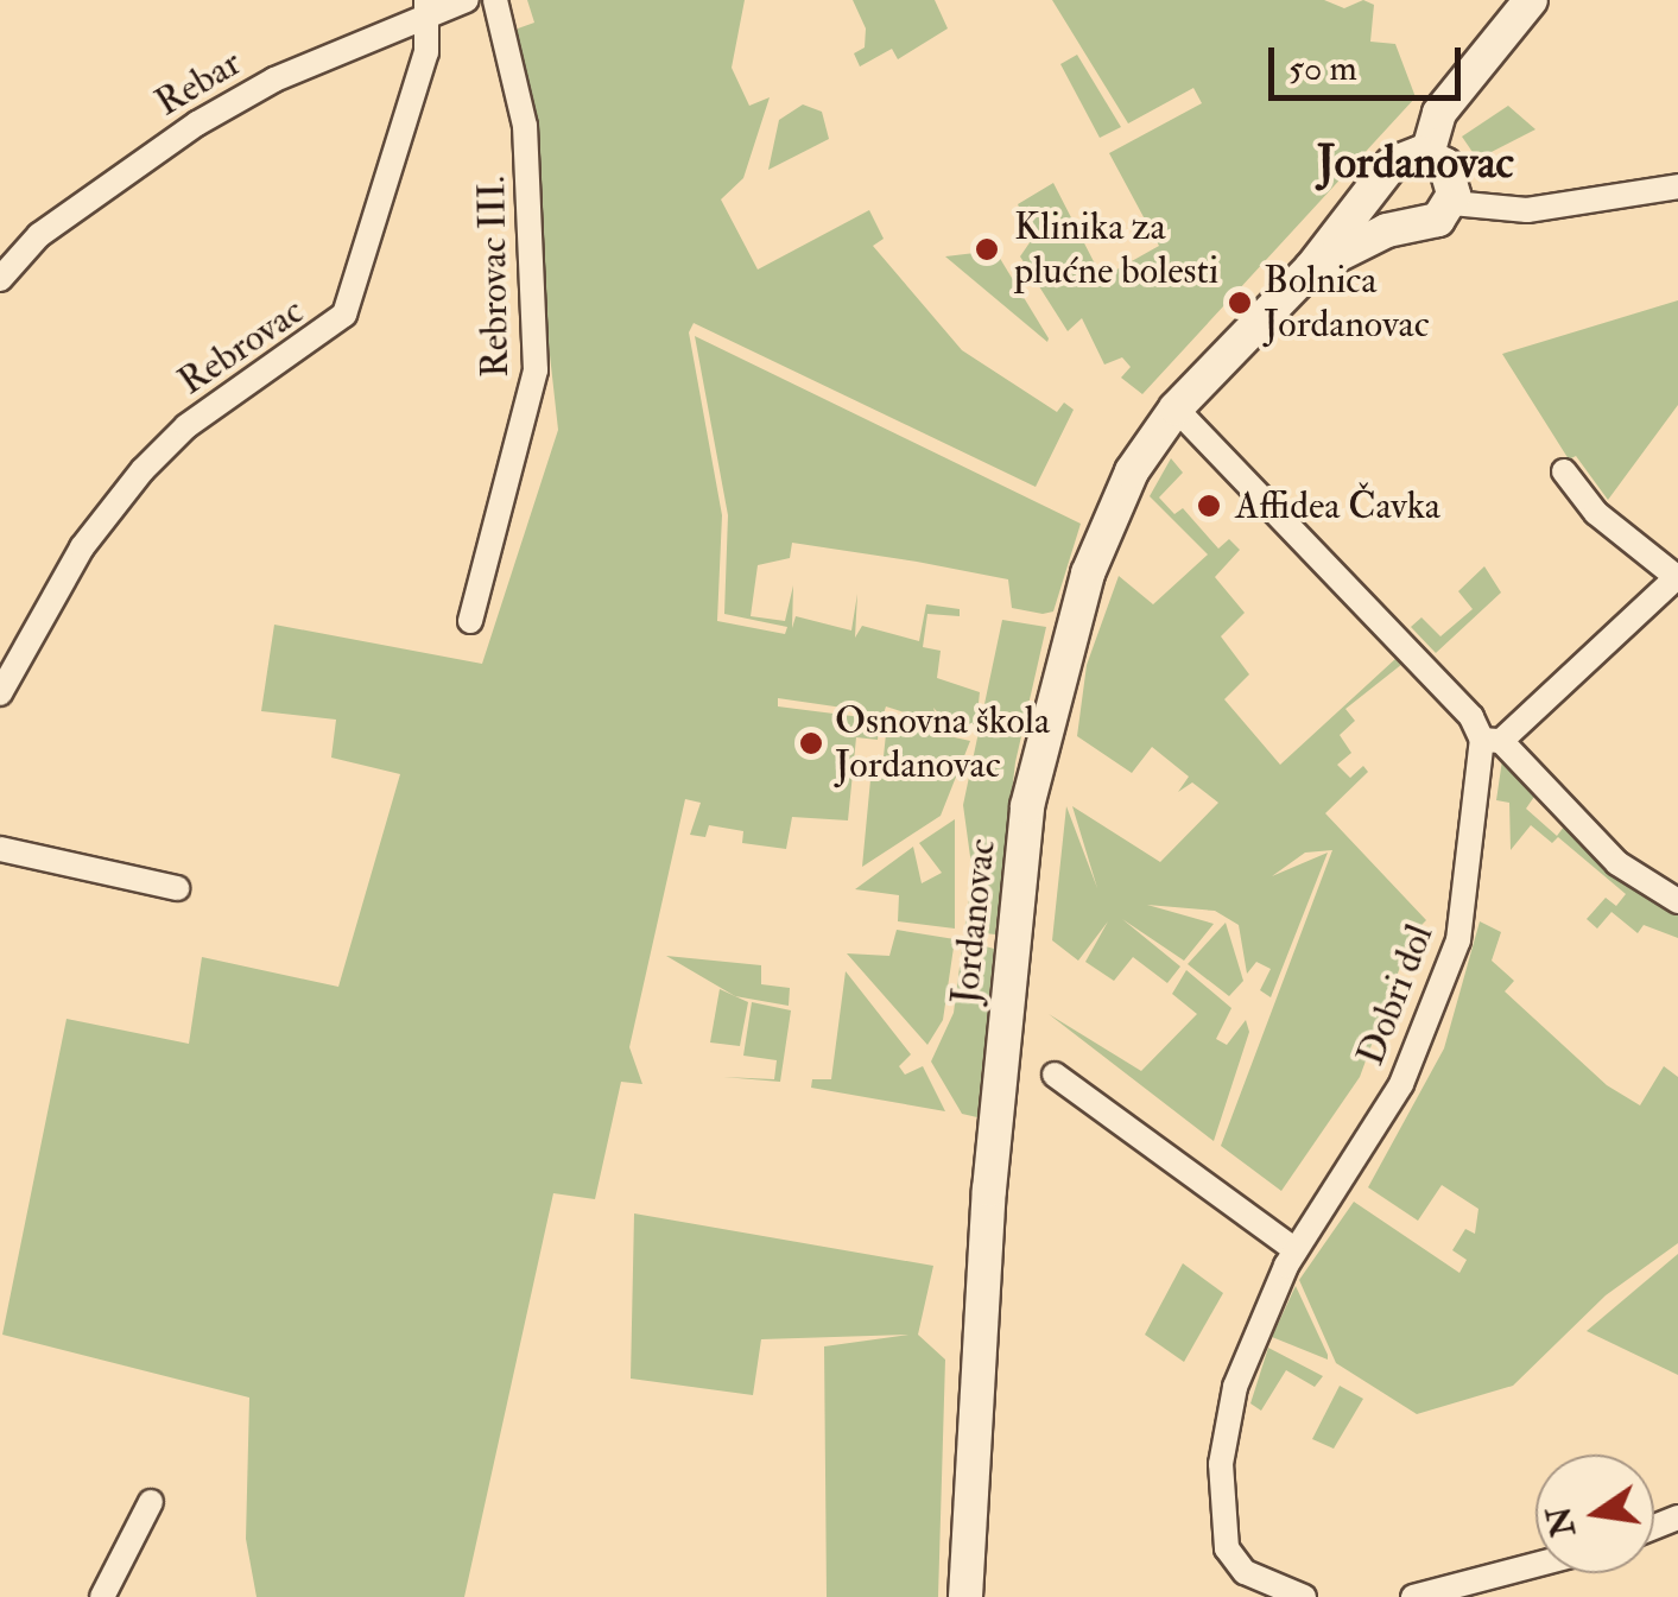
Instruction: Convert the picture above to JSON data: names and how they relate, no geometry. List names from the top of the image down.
{
  "streets": {
    "main road": ["Jordanovac"],
    "street": [
      "Rebar",
      "Rebrovac III.",
      "Rebrovac",
      "Dobri dol"
    ]
  },
  "crossings": [
    ["Rebar", "Rebrovac"]
  ],
  "districts": ["Jordanovac"],
  "places": [
    "Klinika za plućne bolesti",
    "Bolnica Jordanovac",
    "Affidea Čavka",
    "Osnovna škola Jordanovac"
  ],
  "scale_bar": "50 m",
  "north": "left"
}
